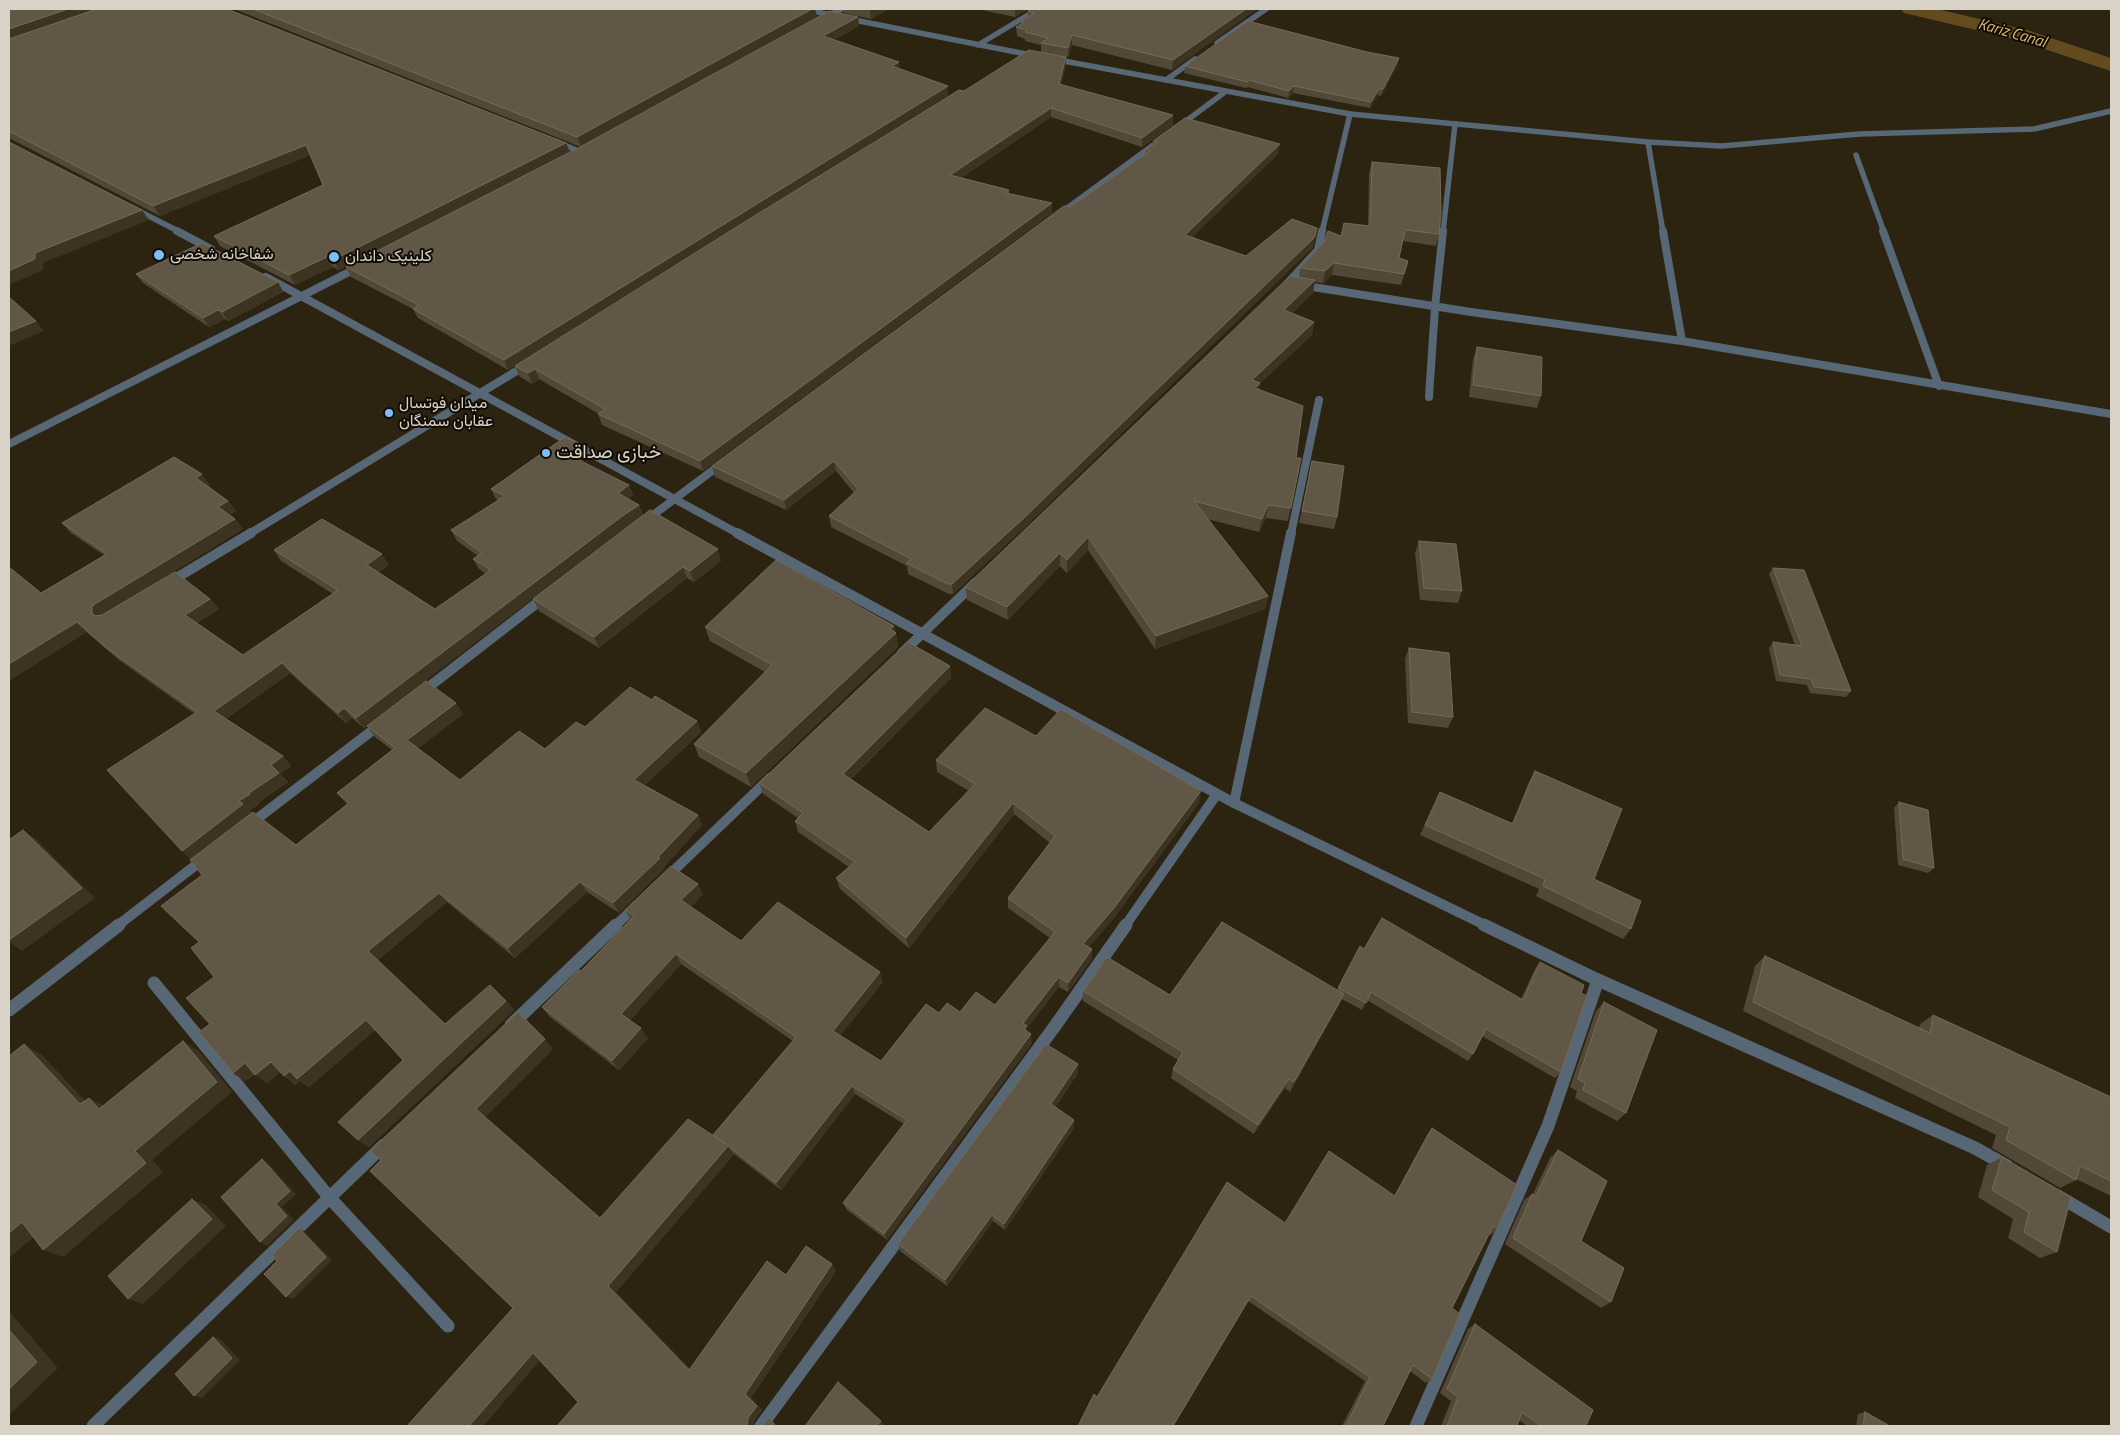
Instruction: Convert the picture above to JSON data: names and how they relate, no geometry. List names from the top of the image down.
{
  "water": ["Kariz Canal"],
  "places": [
    "شفاخانه شخصی",
    "کلینیک داندان",
    "میدان فوتسال عقابان سمنگان",
    "خبازی صداقت"
  ]
}
